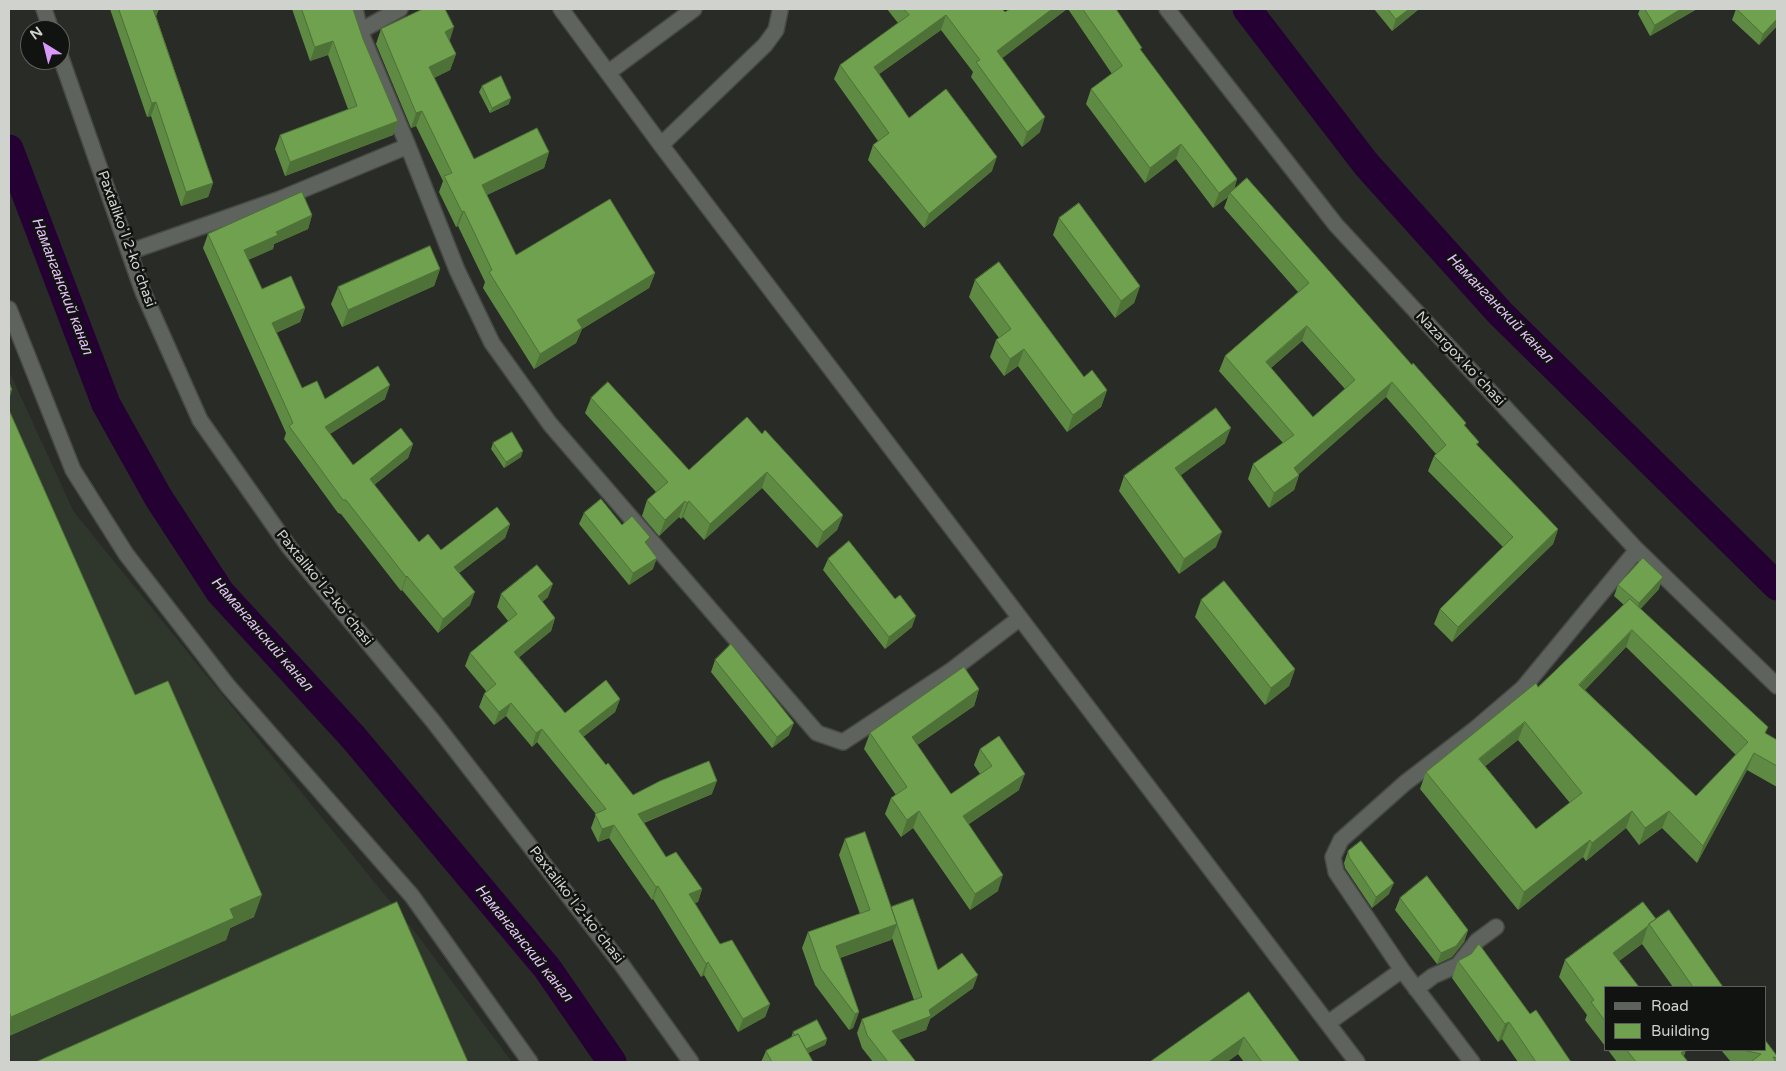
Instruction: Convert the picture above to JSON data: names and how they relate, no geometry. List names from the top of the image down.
{
  "streets": {
    "street": ["Paxtalikoʻl 2-koʻchasi", "Nazargox koʻchasi"]
  },
  "water": ["Наманганский канал"],
  "legend": ["Road", "Building"],
  "north": "top left"
}
